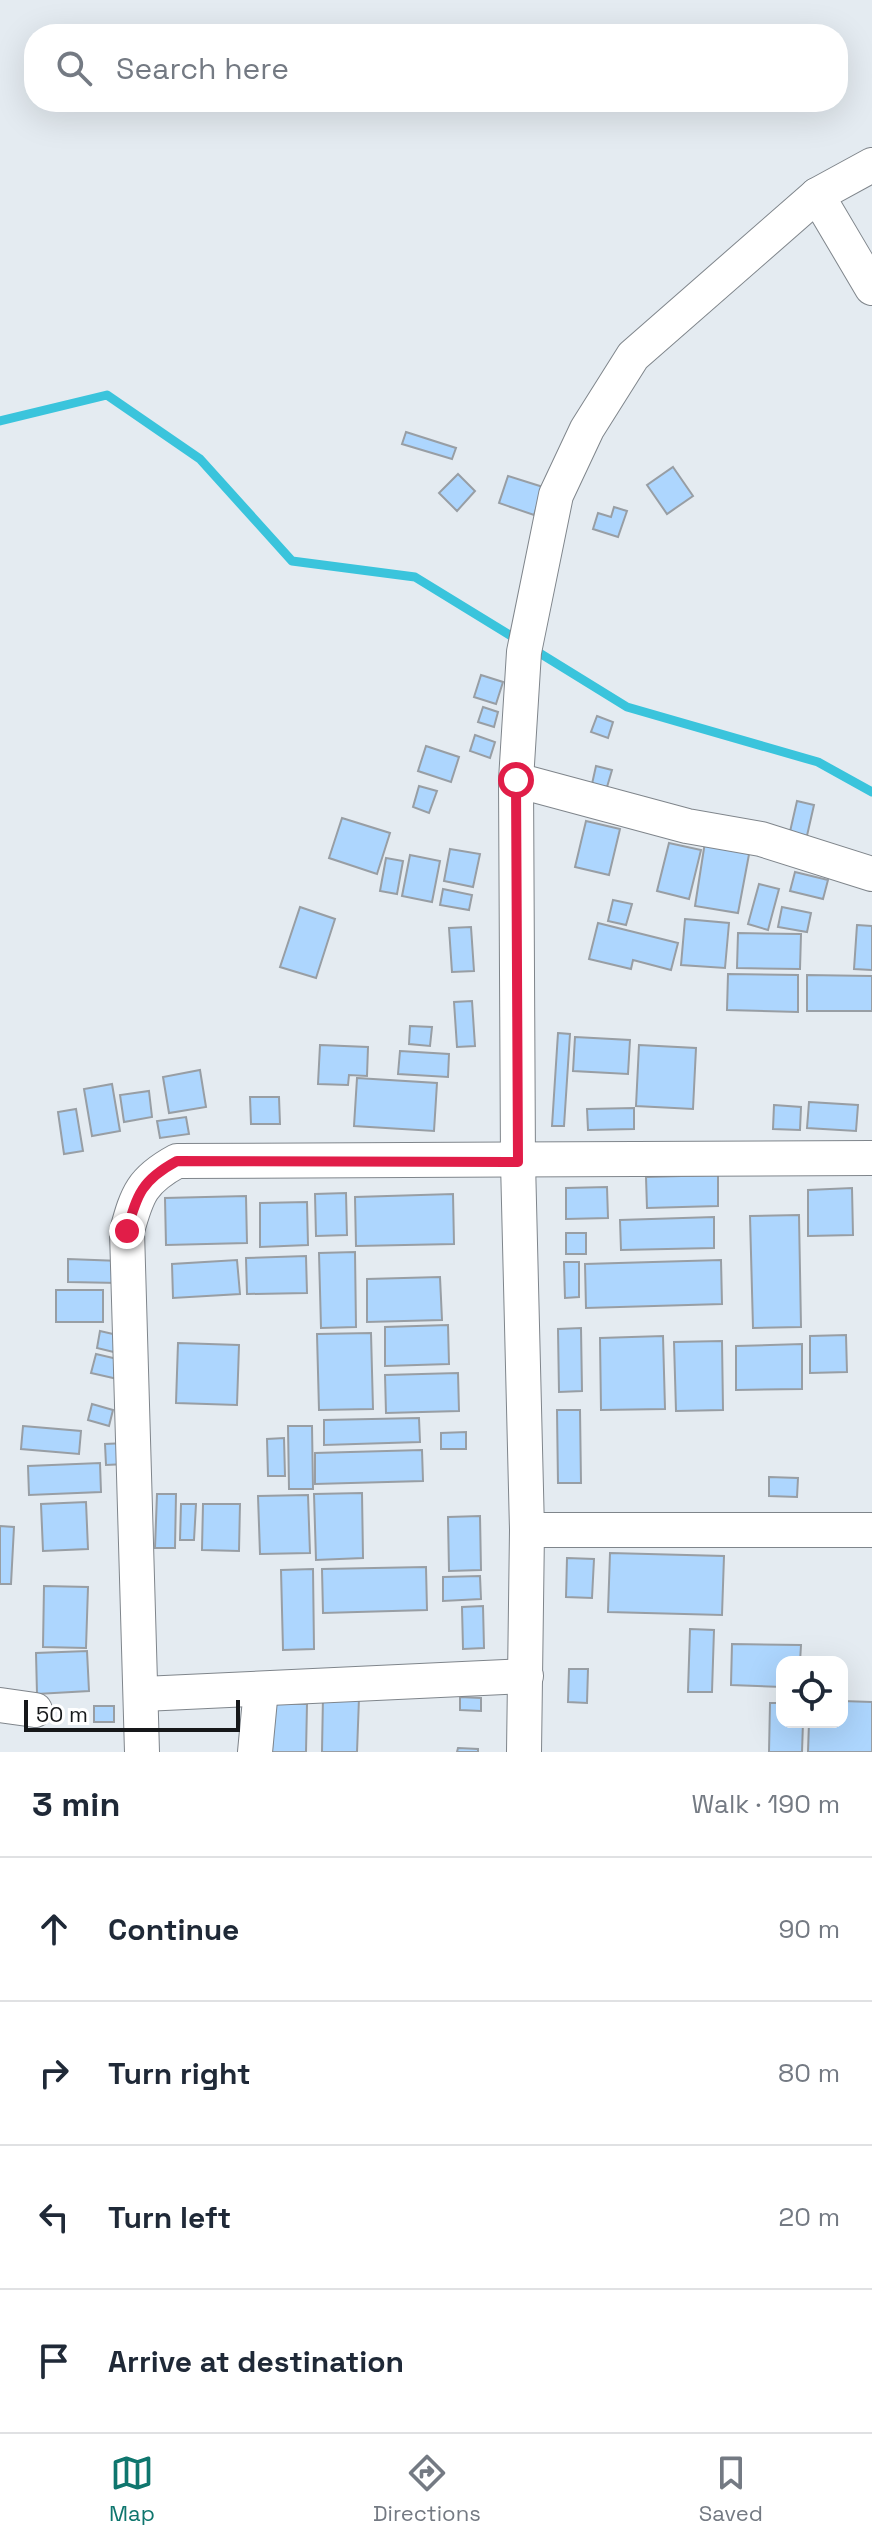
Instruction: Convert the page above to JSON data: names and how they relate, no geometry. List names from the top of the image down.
{
  "scale_bar": "50 m",
  "page": {
    "search": "Search here",
    "scale": "50 m",
    "heading": ["3 min", "Walk · 190 m"],
    "list": [
      ["Continue", "90 m"],
      ["Turn right", "80 m"],
      ["Turn left", "20 m"],
      "Arrive at destination"
    ],
    "nav": ["Map", "Directions", "Saved"]
  }
}
